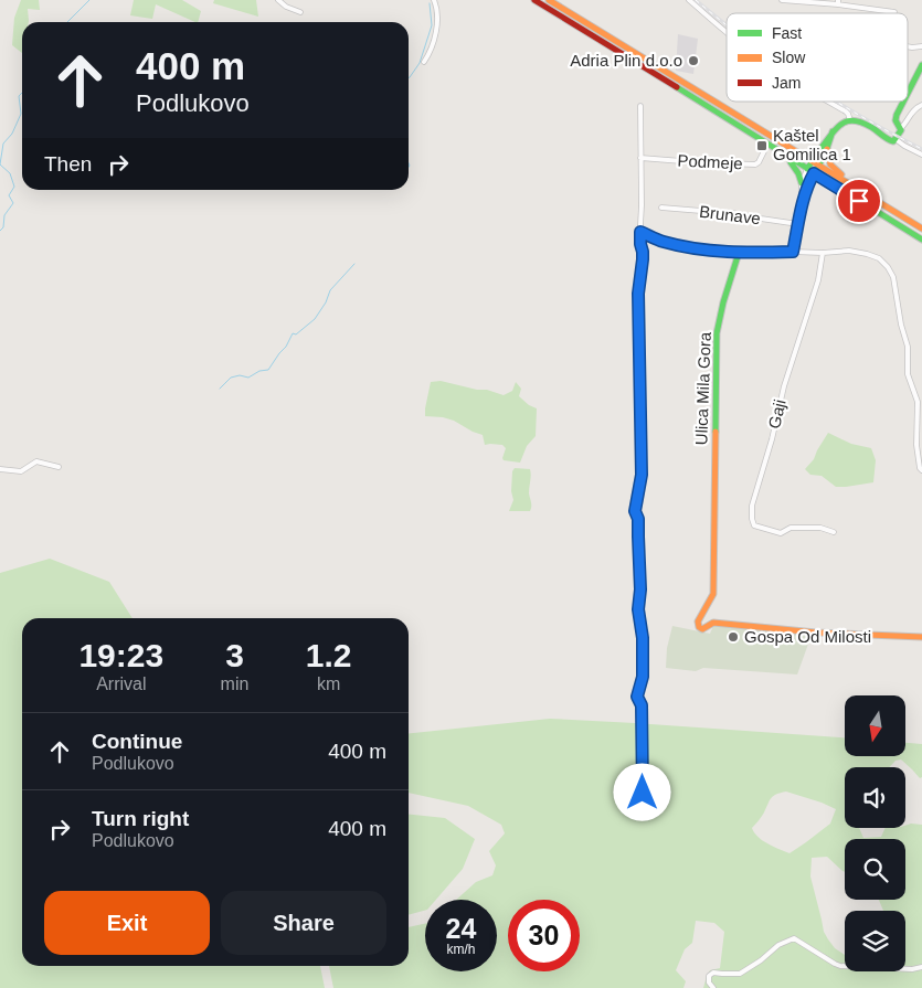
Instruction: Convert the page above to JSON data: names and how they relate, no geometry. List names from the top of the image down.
{
  "streets": {
    "street": [
      "Podmeje",
      "Brunave",
      "Ulica Mila Gora",
      "Gaji"
    ]
  },
  "places": {
    "other": ["Adria Plin d.o.o", "Gospa Od Milosti"],
    "transit": ["Kaštel Gomilica 1"]
  },
  "legend": ["Fast", "Slow", "Jam"],
  "north": "bottom",
  "page": {
    "turn": ["400 m", "Podlukovo"],
    "then": "Then",
    "eta": [
      "19:23",
      "Arrival",
      "3",
      "min",
      "1.2",
      "km"
    ],
    "list": [
      {
        "name": "Continue",
        "note": "Podlukovo",
        "value": "400 m"
      },
      {
        "name": "Turn right",
        "note": "Podlukovo",
        "value": "400 m"
      }
    ],
    "buttons": ["Exit", "Share"],
    "speed": "24 km/h",
    "limit": "30"
  }
}
